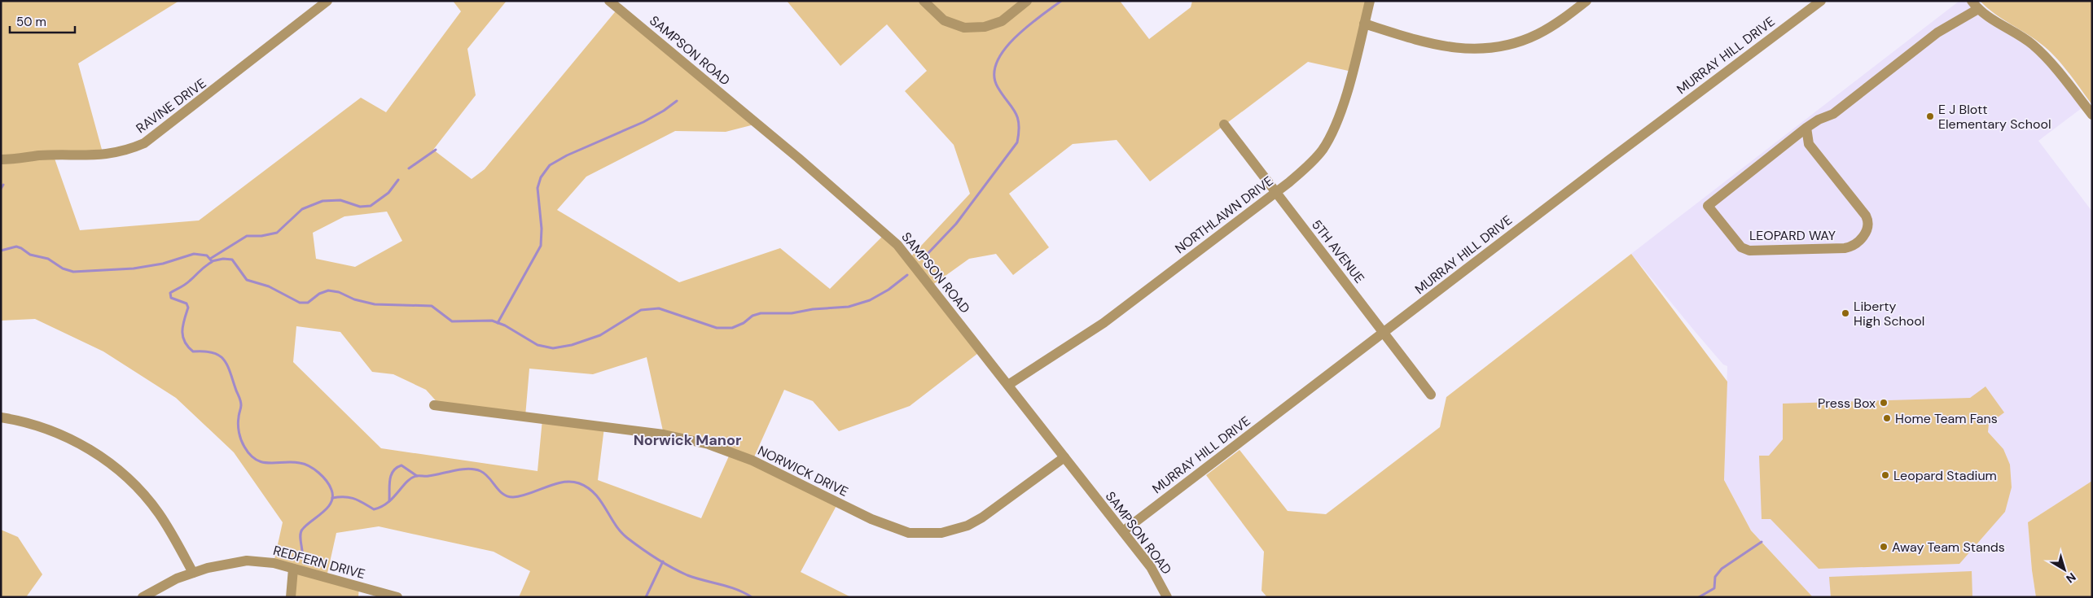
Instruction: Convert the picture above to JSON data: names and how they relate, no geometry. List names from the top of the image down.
{
  "streets": {
    "street": [
      "SAMPSON ROAD",
      "MURRAY HILL DRIVE",
      "RAVINE DRIVE",
      "NORTHLAWN DRIVE",
      "LEOPARD WAY",
      "5TH AVENUE",
      "NORWICK DRIVE",
      "REDFERN DRIVE"
    ]
  },
  "crossings": [
    ["SAMPSON ROAD", "MURRAY HILL DRIVE"],
    ["SAMPSON ROAD", "NORTHLAWN DRIVE"],
    ["SAMPSON ROAD", "NORWICK DRIVE"],
    ["MURRAY HILL DRIVE", "5TH AVENUE"],
    ["NORTHLAWN DRIVE", "5TH AVENUE"]
  ],
  "districts": ["Norwick Manor"],
  "places": [
    "E J Blott Elementary School",
    "Liberty High School",
    "Press Box",
    "Home Team Fans",
    "Leopard Stadium",
    "Away Team Stands"
  ],
  "scale_bar": "50 m",
  "north": "bottom right"
}
